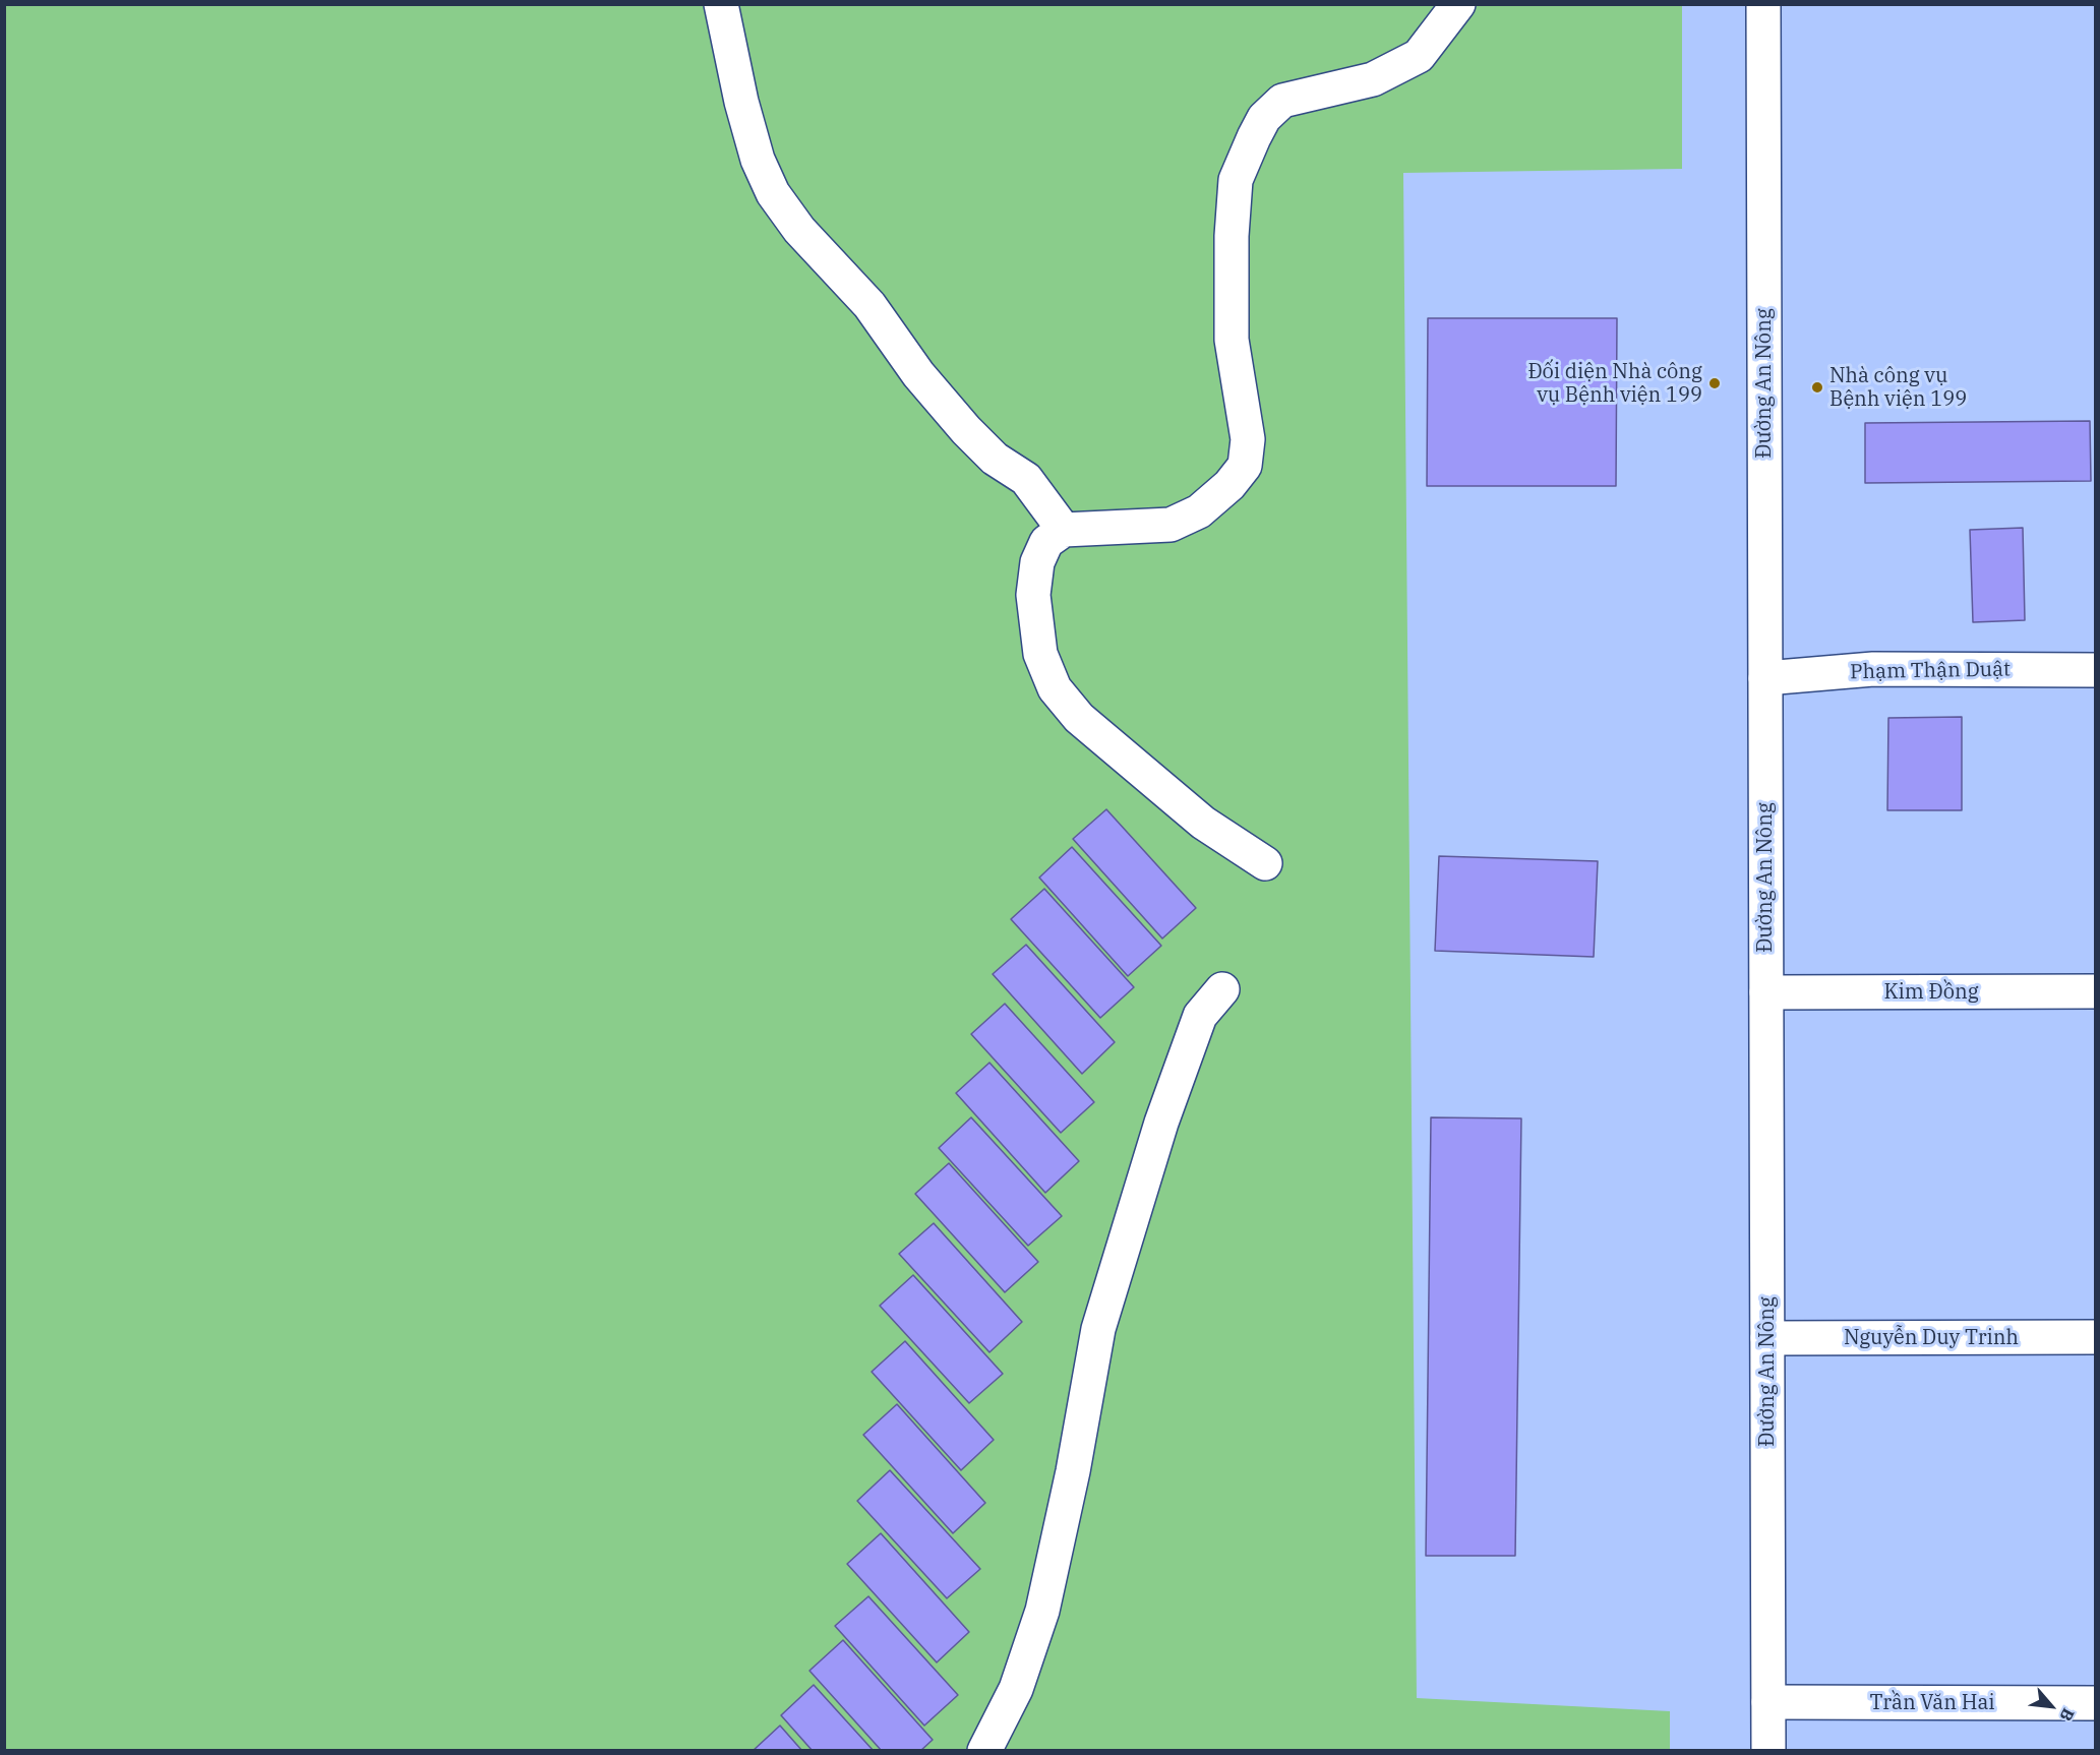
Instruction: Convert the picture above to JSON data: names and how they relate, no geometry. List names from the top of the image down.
{
  "streets": {
    "main road": [
      "Đường An Nông",
      "Phạm Thận Duật",
      "Kim Đồng",
      "Nguyễn Duy Trinh",
      "Trần Văn Hai"
    ]
  },
  "crossings": [
    ["Đường An Nông", "Phạm Thận Duật"],
    ["Đường An Nông", "Kim Đồng"],
    ["Đường An Nông", "Nguyễn Duy Trinh"],
    ["Đường An Nông", "Trần Văn Hai"]
  ],
  "places": ["Đối diện Nhà công vụ Bệnh viện 199", "Nhà công vụ Bệnh viện 199"],
  "north": "bottom right"
}
